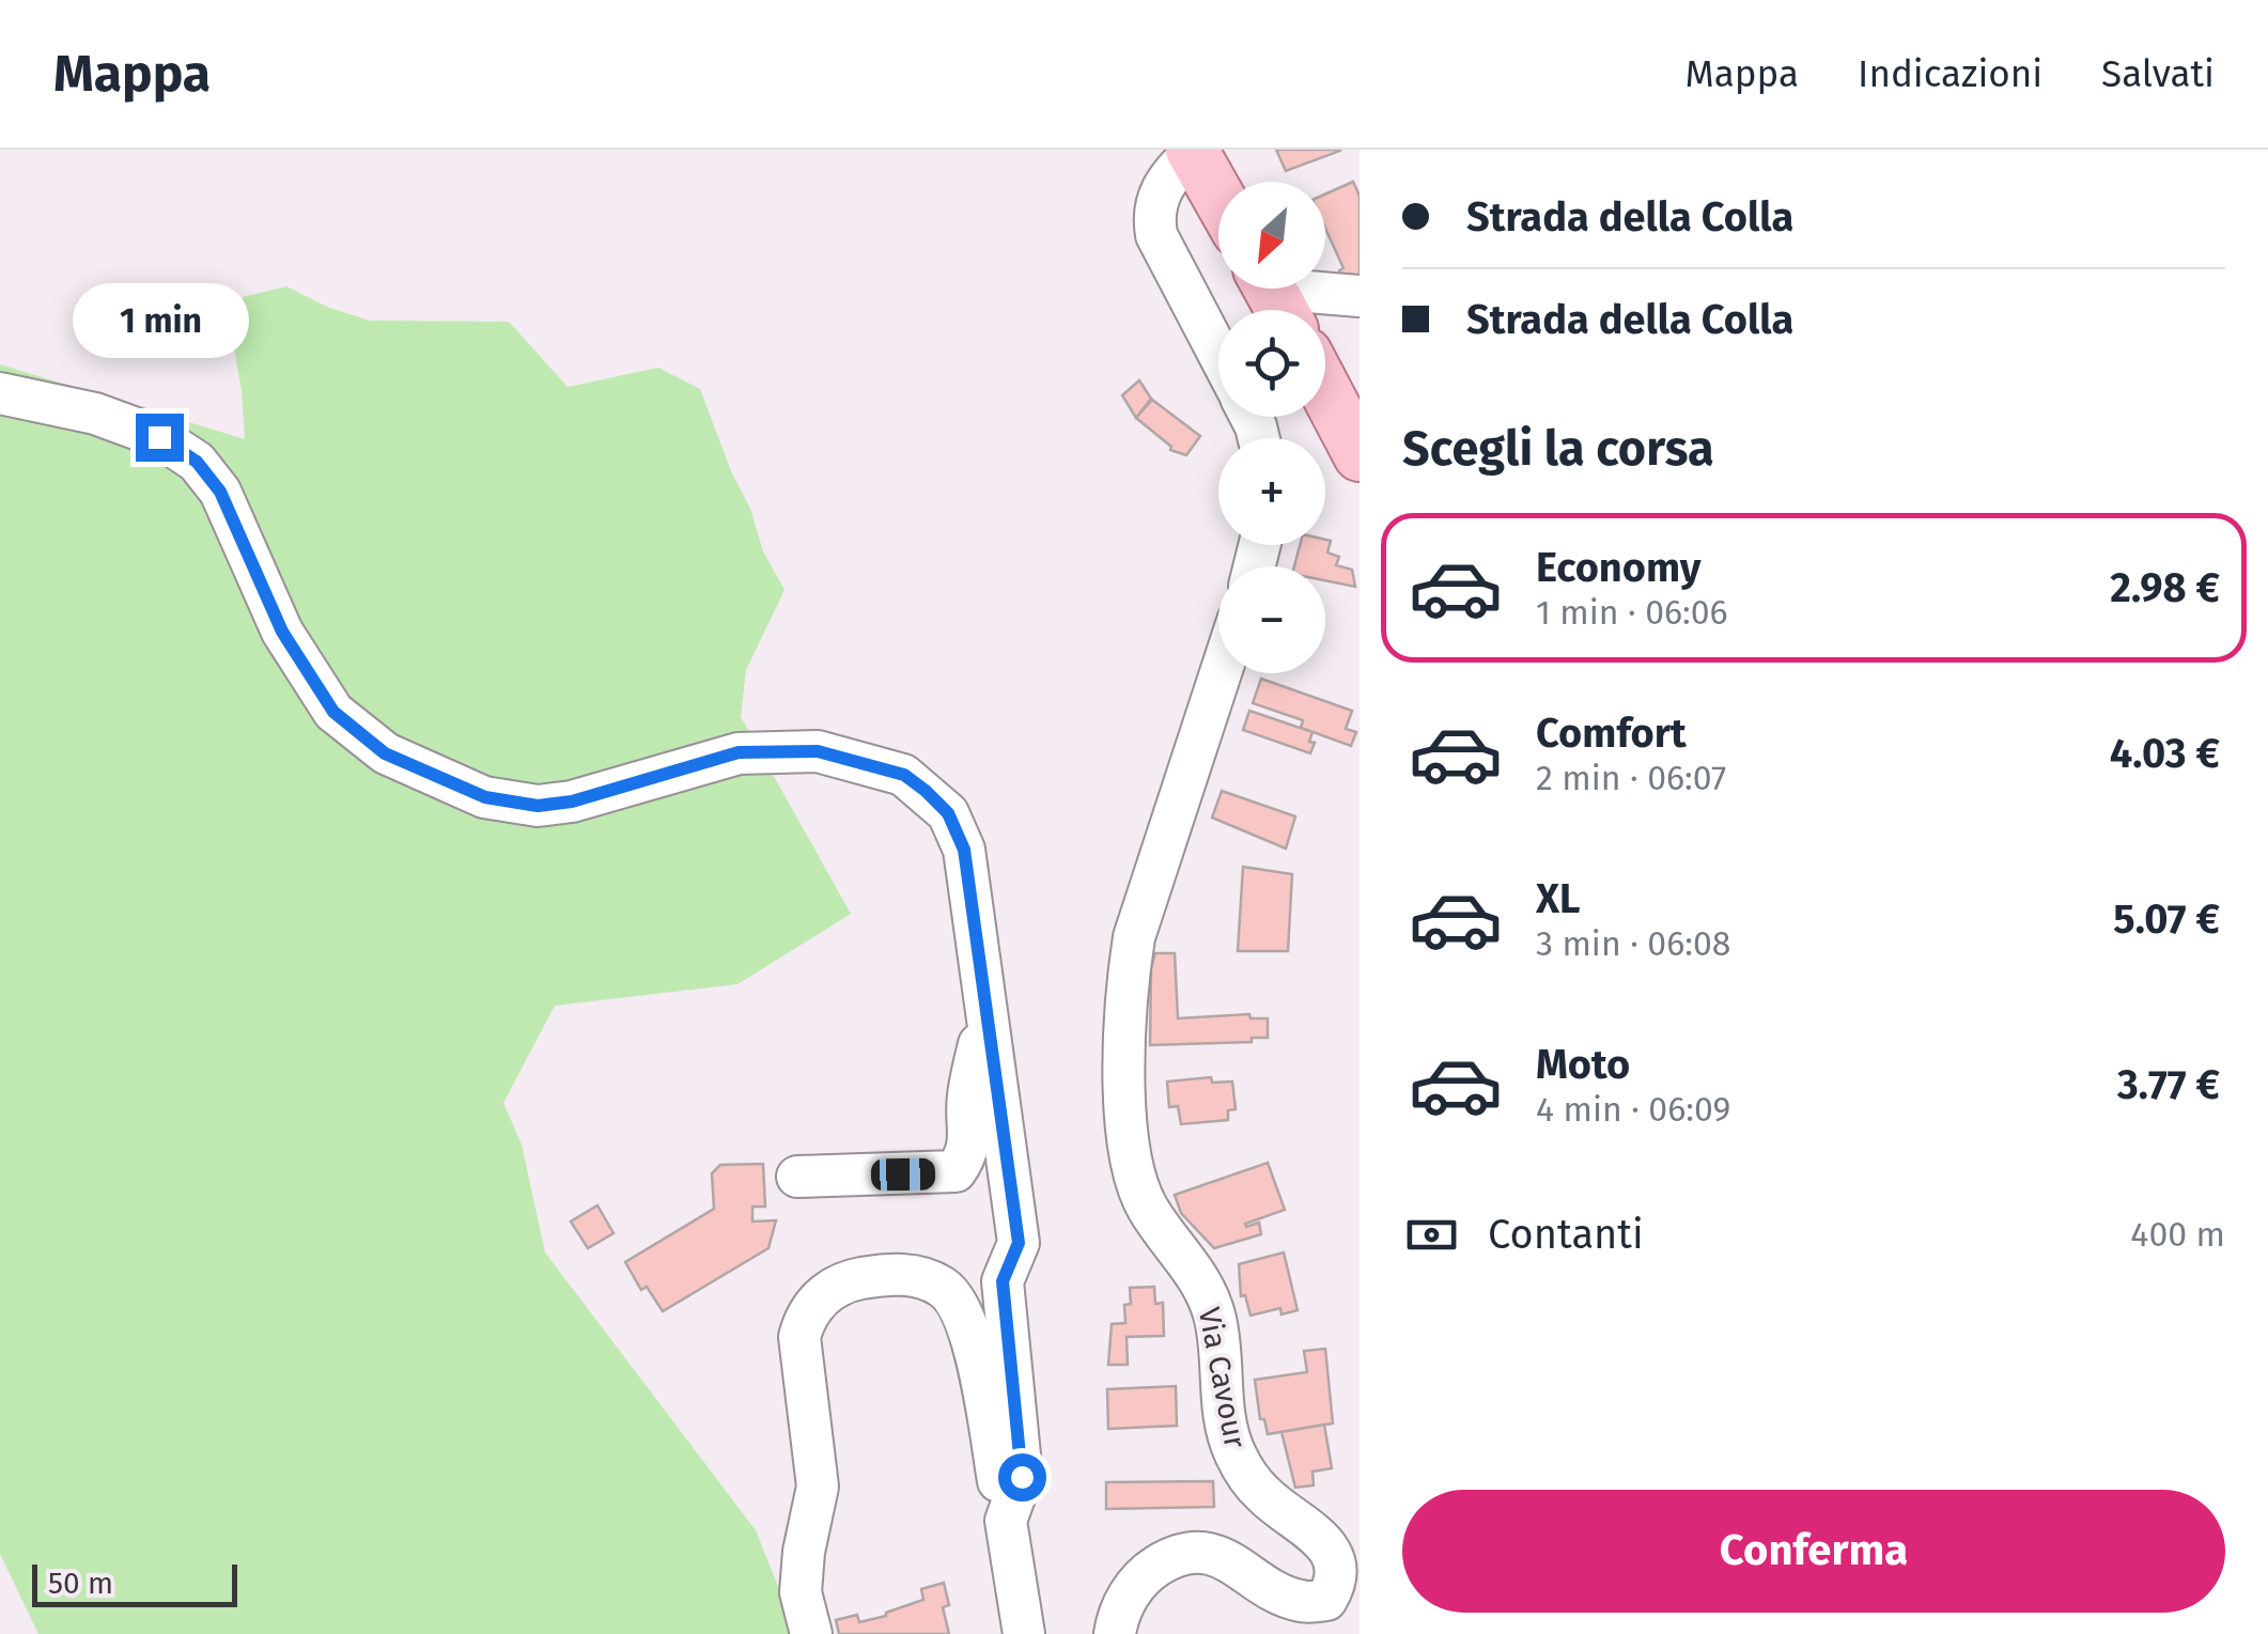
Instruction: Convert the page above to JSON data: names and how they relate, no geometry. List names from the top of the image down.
{
  "streets": {
    "street": ["Via Cavour"]
  },
  "scale_bar": "50 m",
  "north": "bottom left",
  "page": {
    "header": "Mappa",
    "nav": ["Mappa", "Indicazioni", "Salvati"],
    "banner": ["Strada della Colla", "Strada della Colla"],
    "map_buttons": ["+", "−"],
    "bubble": "1 min",
    "heading": "Scegli la corsa",
    "list": [
      {
        "name": "Economy",
        "note": "1 min · 06:06",
        "value": "2.98 €"
      },
      {
        "name": "Comfort",
        "note": "2 min · 06:07",
        "value": "4.03 €"
      },
      {
        "name": "XL",
        "note": "3 min · 06:08",
        "value": "5.07 €"
      },
      {
        "name": "Moto",
        "note": "4 min · 06:09",
        "value": "3.77 €"
      }
    ],
    "pay": ["Contanti", "400 m"],
    "buttons": "Conferma",
    "scale": "50 m"
  }
}
